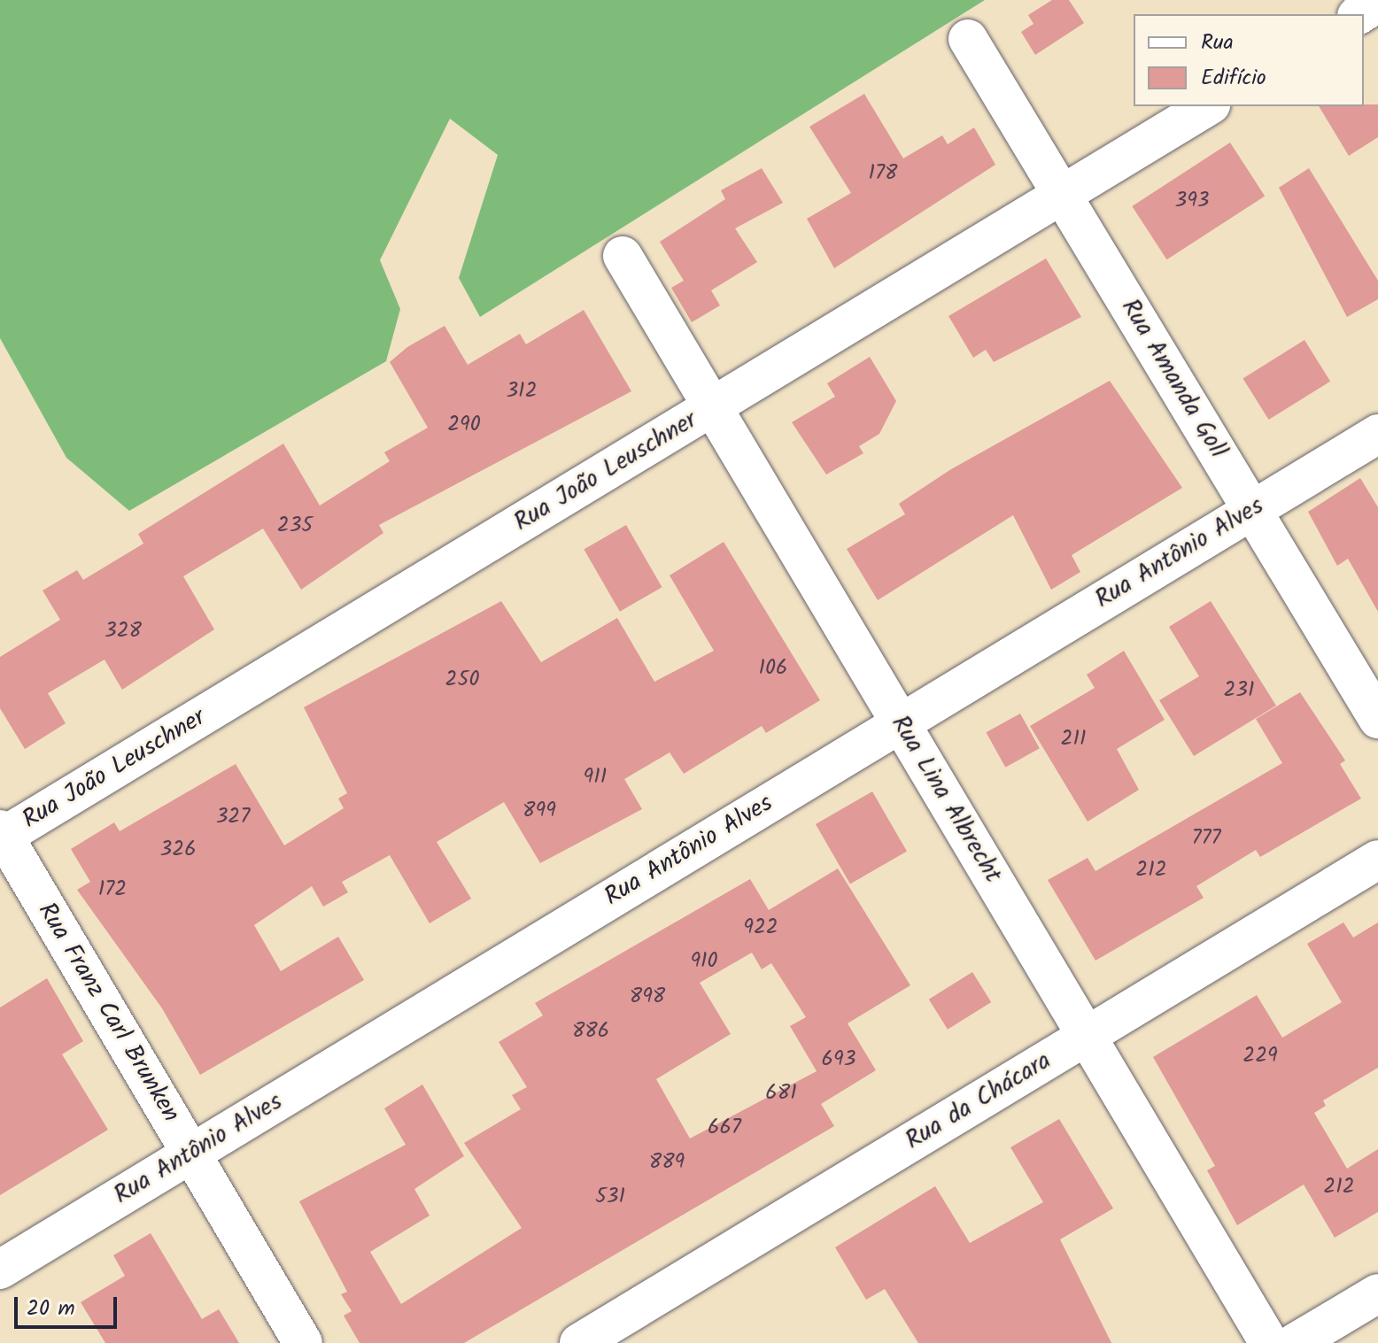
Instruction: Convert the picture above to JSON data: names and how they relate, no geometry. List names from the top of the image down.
{
  "streets": {
    "street": [
      "Rua Amanda Goll",
      "Rua João Leuschner",
      "Rua Antônio Alves",
      "Rua Lina Albrecht",
      "Rua Franz Carl Brunken",
      "Rua da Chácara"
    ]
  },
  "crossings": [
    ["Rua Amanda Goll", "Rua João Leuschner"],
    ["Rua Amanda Goll", "Rua Antônio Alves"],
    ["Rua João Leuschner", "Rua Lina Albrecht"],
    ["Rua João Leuschner", "Rua Franz Carl Brunken"],
    ["Rua Antônio Alves", "Rua Lina Albrecht"],
    ["Rua Antônio Alves", "Rua Franz Carl Brunken"],
    ["Rua Lina Albrecht", "Rua da Chácara"]
  ],
  "house_numbers": [
    "178",
    "393",
    "312",
    "290",
    "235",
    "328",
    "106",
    "250",
    "231",
    "211",
    "911",
    "899",
    "327",
    "777",
    "326",
    "212",
    "172",
    "922",
    "910",
    "898",
    "886",
    "229",
    "693",
    "681",
    "667",
    "889",
    "212",
    "531"
  ],
  "legend": ["Rua", "Edifício"],
  "scale_bar": "20 m"
}
